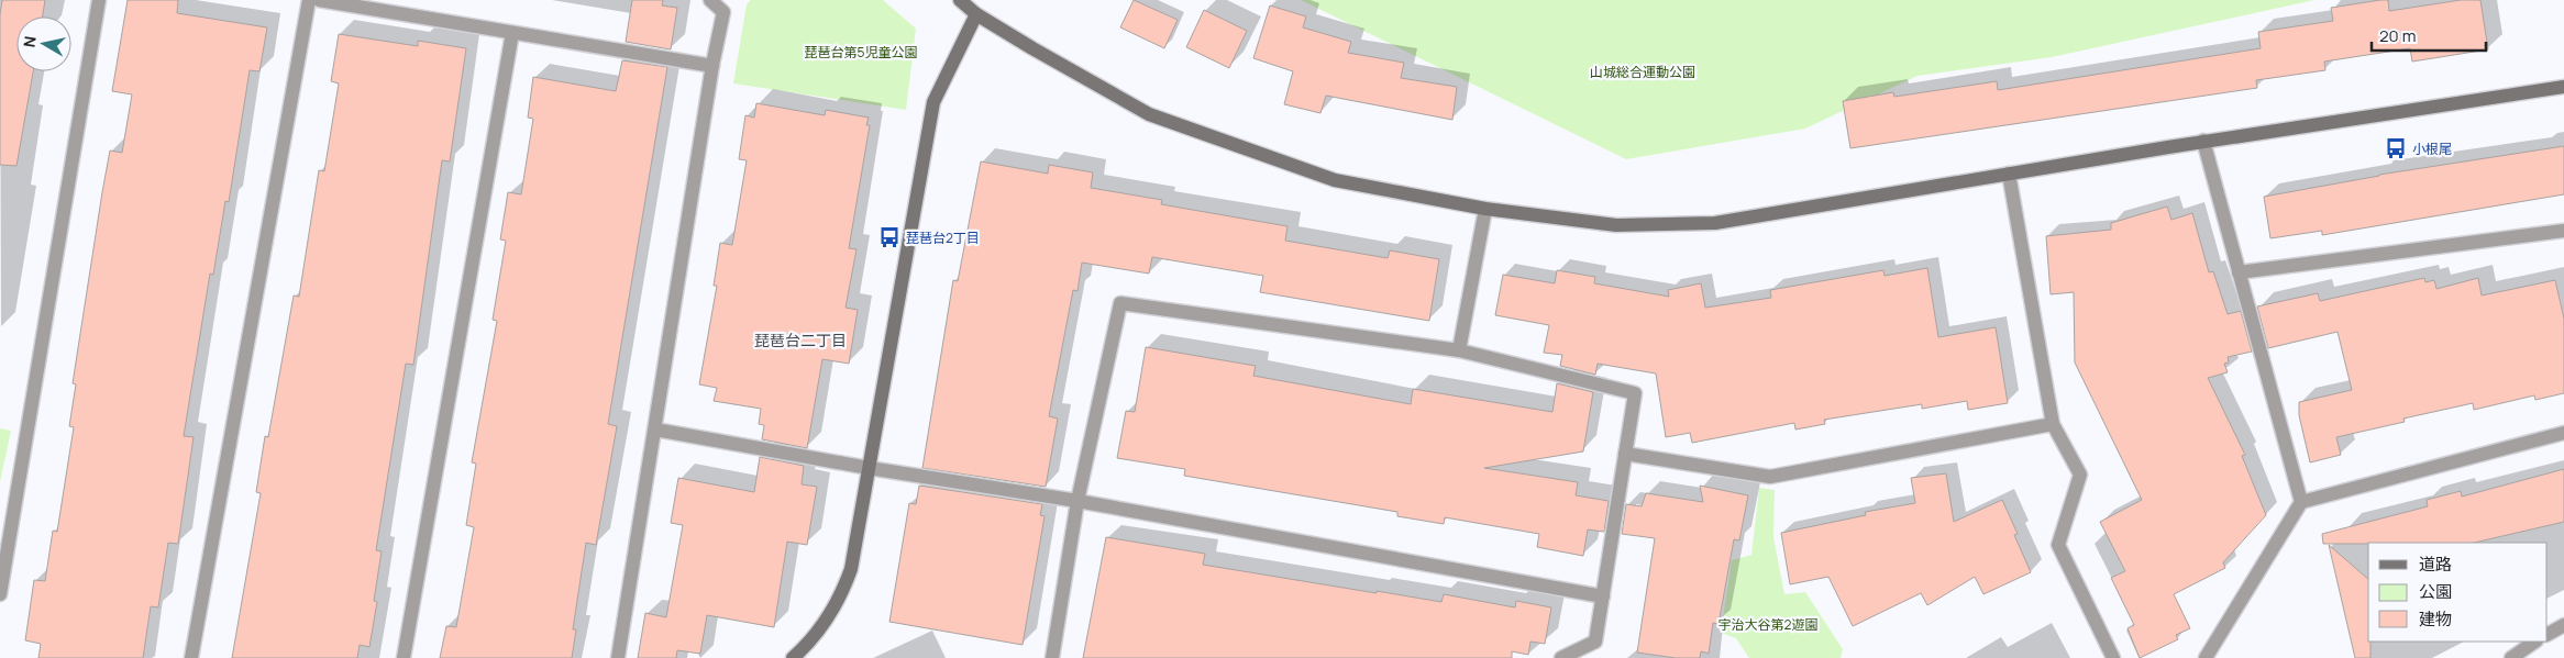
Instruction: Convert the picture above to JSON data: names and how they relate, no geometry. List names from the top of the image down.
{
  "districts": ["琵琶台二丁目"],
  "parks": ["琵琶台第5児童公園", "山城総合運動公園", "宇治大谷第2遊園"],
  "places": {
    "bus stop": ["小根尾", "琵琶台2丁目"]
  },
  "legend": ["道路", "公園", "建物"],
  "scale_bar": "20 m",
  "north": "left"
}
